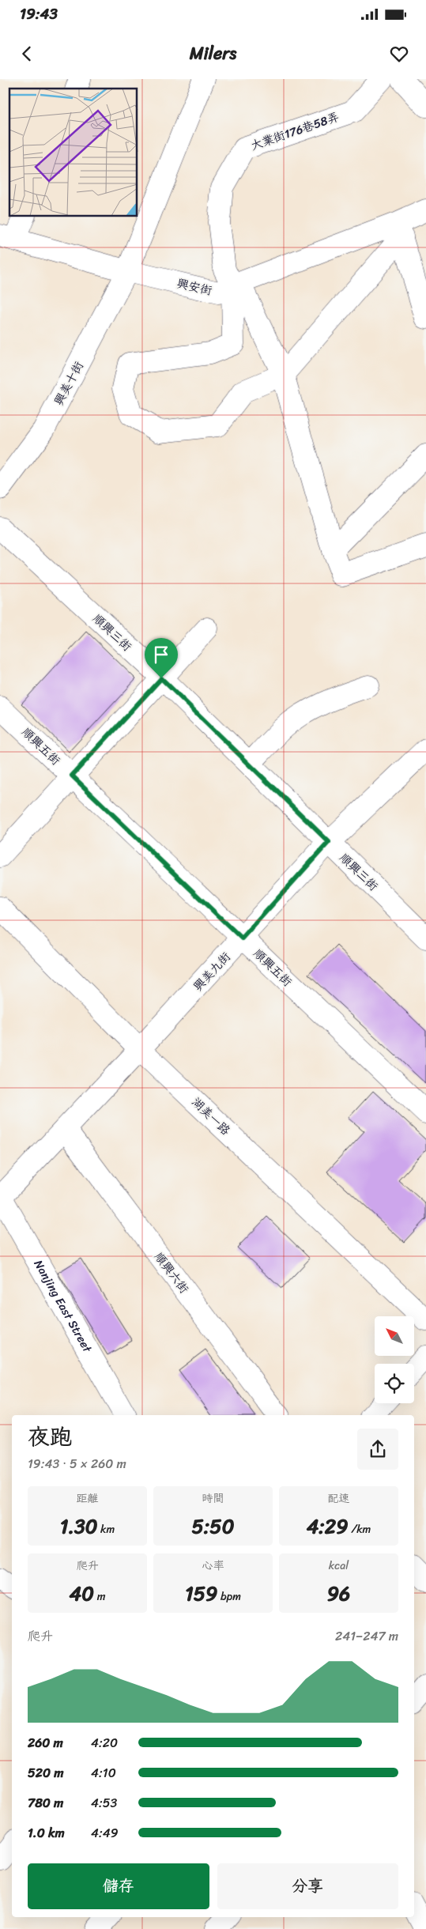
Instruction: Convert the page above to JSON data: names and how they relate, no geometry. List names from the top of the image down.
{
  "streets": {
    "street": [
      "大業街176巷58弄",
      "興安街",
      "興美十街",
      "順興三街",
      "順興五街",
      "興美九街",
      "湖美一路",
      "順興六街",
      "Nanjing East Street"
    ]
  },
  "crossings": [
    ["大業街176巷58弄", "興安街"],
    ["興安街", "興美十街"],
    ["順興三街", "興美九街"],
    ["順興五街", "興美九街"],
    ["興美九街", "湖美一路"],
    ["興美九街", "順興六街"],
    ["興美九街", "Nanjing East Street"]
  ],
  "north": "top left",
  "page": {
    "status": "19:43",
    "header": "Milers",
    "heading": ["夜跑", "19:43 · 5 × 260 m"],
    "stats": [
      ["距離", "1.30 km"],
      ["時間", "5:50"],
      ["配速", "4:29 /km"],
      ["爬升", "40 m"],
      ["心率", "159 bpm"],
      ["kcal", "96"]
    ],
    "chart": ["爬升", "241–247 m"],
    "list": [
      {
        "name": "260 m",
        "note": "4:20"
      },
      {
        "name": "520 m",
        "note": "4:10"
      },
      {
        "name": "780 m",
        "note": "4:53"
      },
      {
        "name": "1.0 km",
        "note": "4:49"
      }
    ],
    "buttons": ["儲存", "分享"]
  }
}
